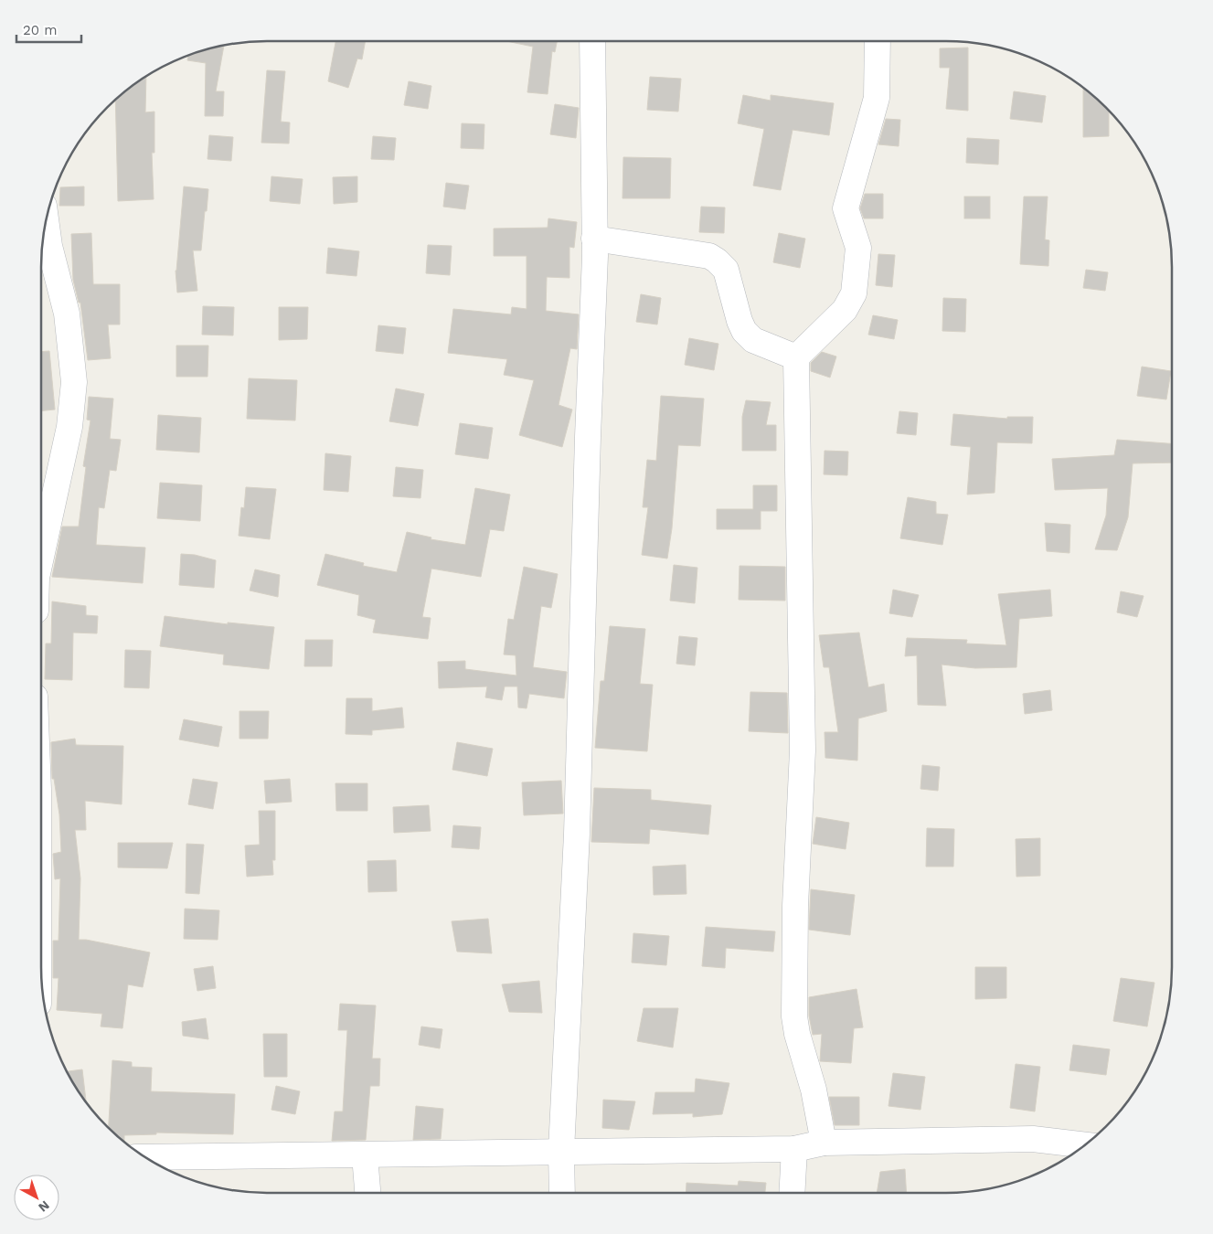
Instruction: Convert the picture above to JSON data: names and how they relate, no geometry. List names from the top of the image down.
{
  "scale_bar": "20 m",
  "north": "bottom right"
}
